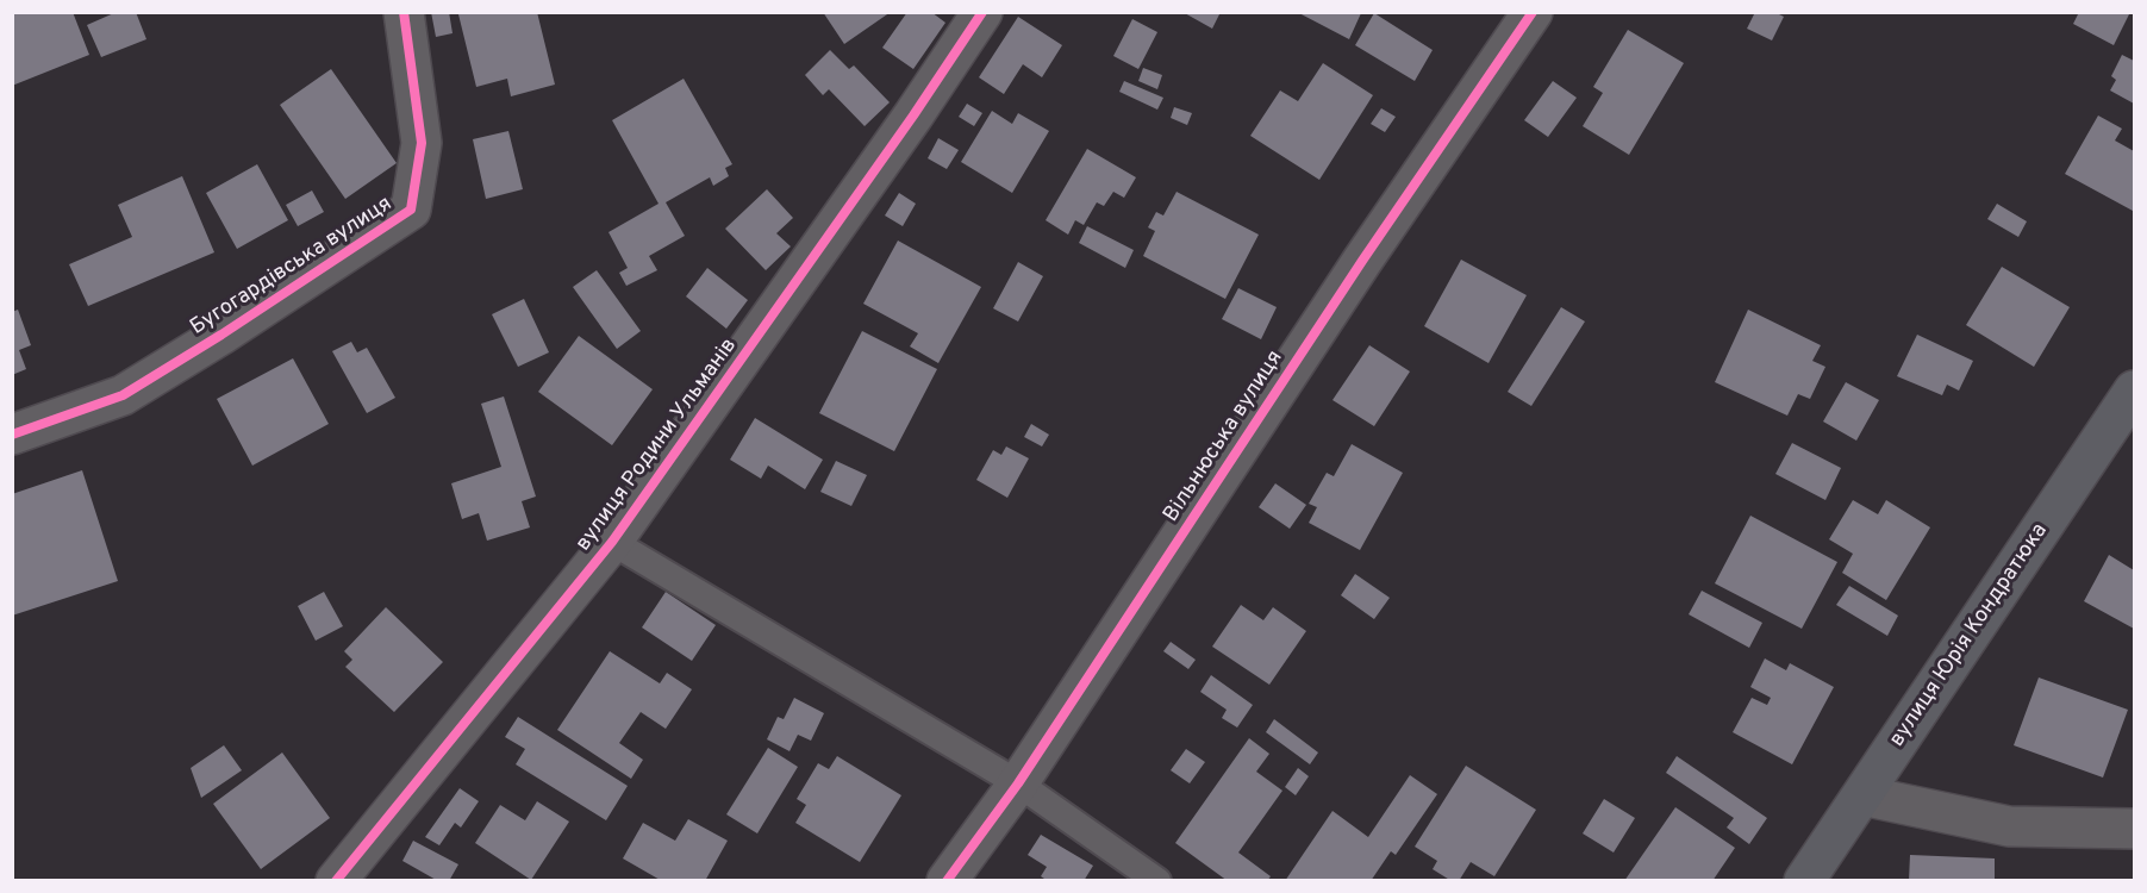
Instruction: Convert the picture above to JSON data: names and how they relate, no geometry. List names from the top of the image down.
{
  "streets": {
    "street": [
      "Бугогардівська вулиця",
      "Вільнюська вулиця",
      "вулиця Родини Ульманів",
      "вулиця Юрія Кондратюка"
    ]
  }
}
